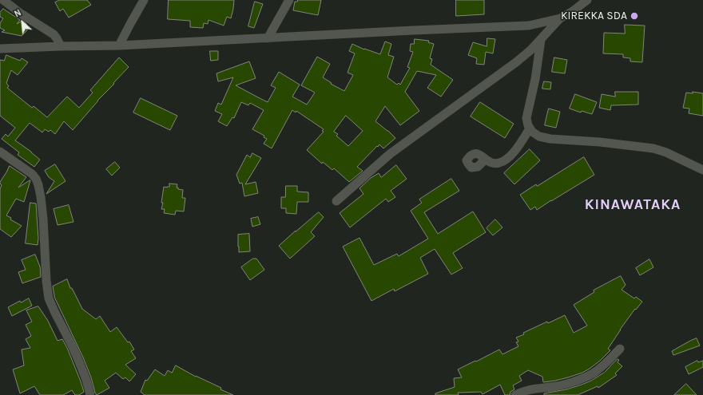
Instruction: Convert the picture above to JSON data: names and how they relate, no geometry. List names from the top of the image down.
{
  "districts": ["KINAWATAKA"],
  "places": ["KIREKKA SDA"],
  "north": "top left"
}
